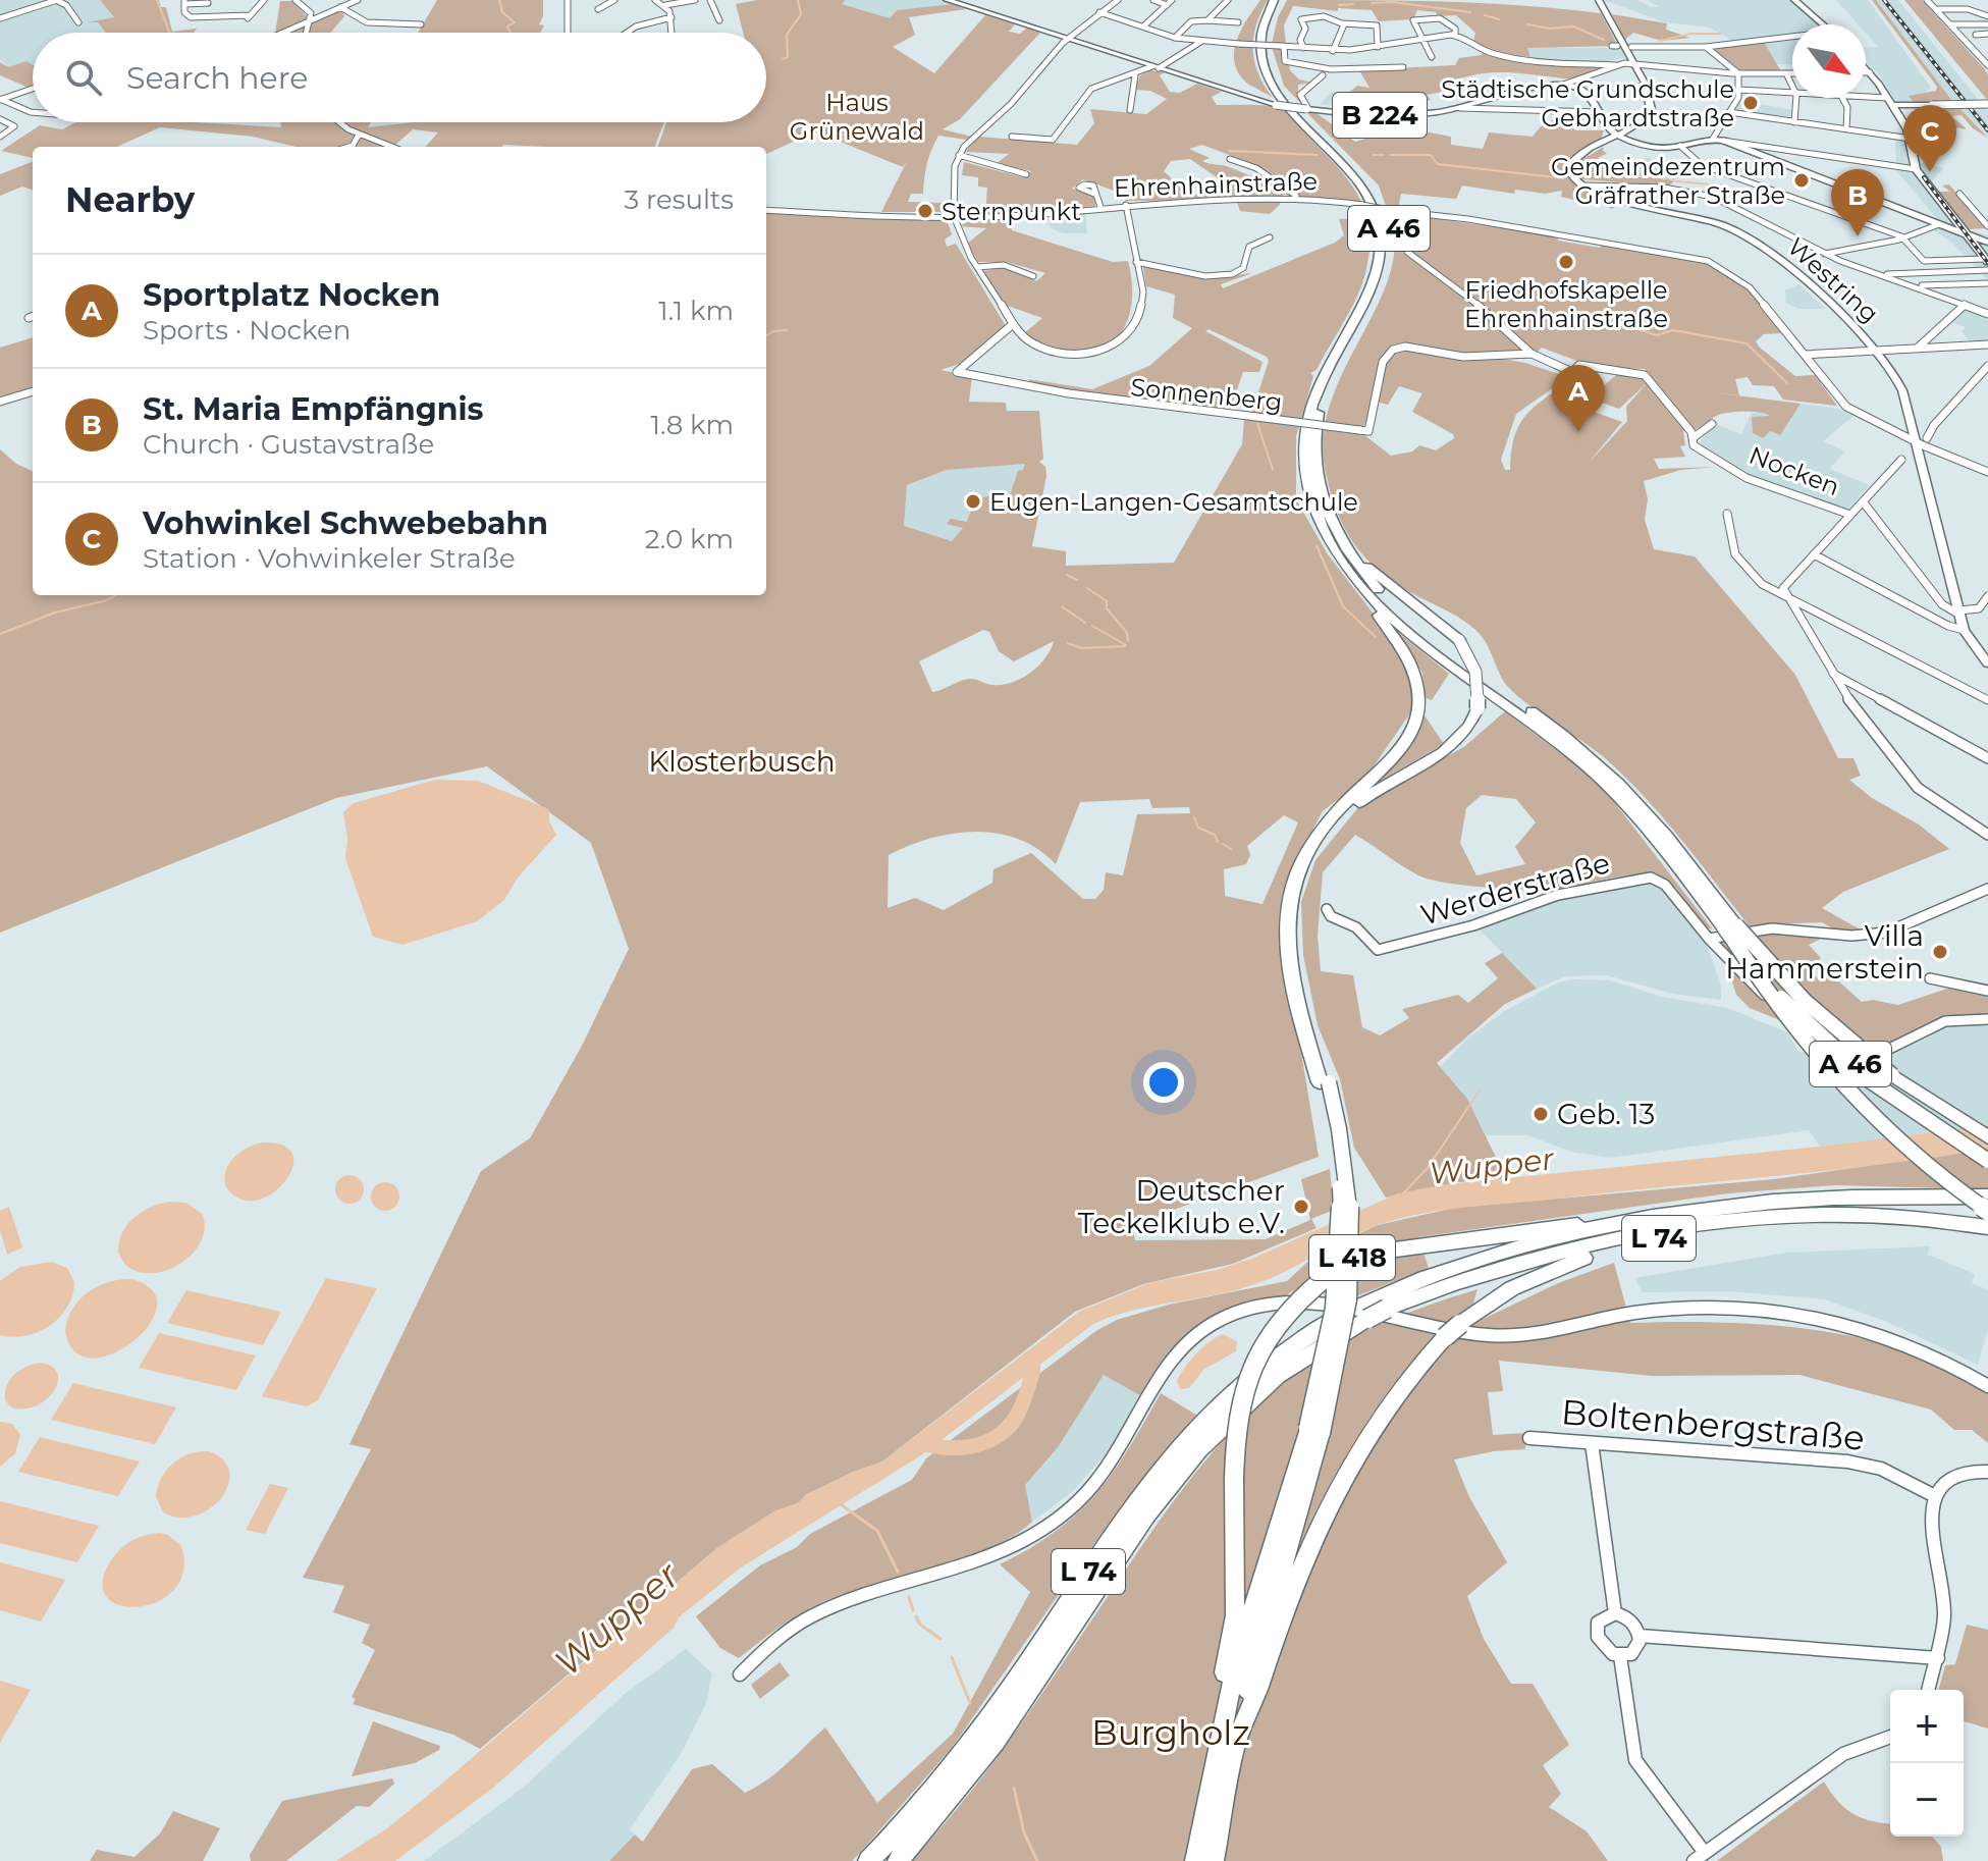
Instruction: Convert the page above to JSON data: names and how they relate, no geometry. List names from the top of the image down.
{
  "streets": {
    "highway": ["A 46", "L 74", "L 418"],
    "main road": ["B 224", "Westring"],
    "street": [
      "Ehrenhainstraße",
      "Sonnenberg",
      "Nocken",
      "Werderstraße",
      "Boltenbergstraße"
    ]
  },
  "crossings": [
    ["Ehrenhainstraße", "Westring"],
    ["Ehrenhainstraße", "Nocken"],
    ["Sonnenberg", "Nocken"],
    ["L 74", "L 418"]
  ],
  "water": ["Wupper"],
  "parks": ["Haus Grünewald", "Klosterbusch", "Burgholz"],
  "places": [
    "Städtische Grundschule Gebhardtstraße",
    "Gemeindezentrum Gräfrather Straße",
    "Sternpunkt",
    "Friedhofskapelle Ehrenhainstraße",
    "Eugen-Langen-Gesamtschule",
    "Villa Hammerstein",
    "Geb. 13",
    "Deutscher Teckelklub e.V."
  ],
  "north": "bottom right",
  "page": {
    "search": "Search here",
    "pins": ["C", "B", "A"],
    "heading": ["Nearby", "3 results"],
    "list": [
      {
        "mark": "A",
        "name": "Sportplatz Nocken",
        "note": "Sports · Nocken",
        "value": "1.1 km"
      },
      {
        "mark": "B",
        "name": "St. Maria Empfängnis",
        "note": "Church · Gustavstraße",
        "value": "1.8 km"
      },
      {
        "mark": "C",
        "name": "Vohwinkel Schwebebahn",
        "note": "Station · Vohwinkeler Straße",
        "value": "2.0 km"
      }
    ],
    "map_buttons": ["+", "−"]
  }
}
